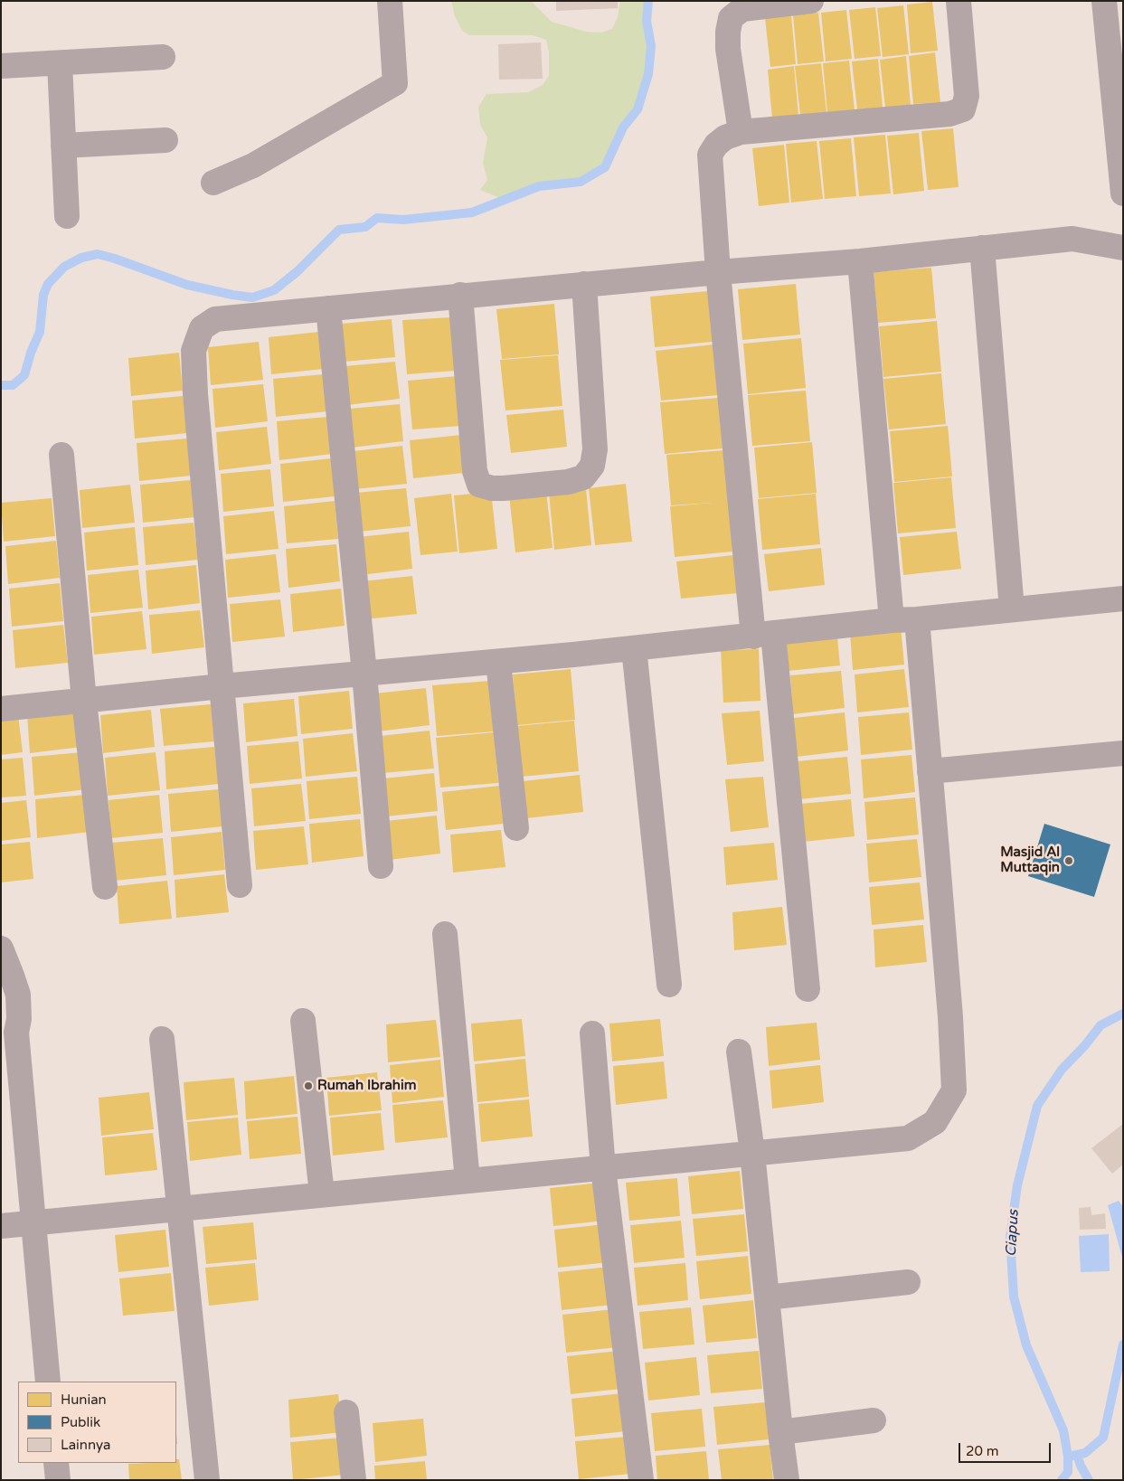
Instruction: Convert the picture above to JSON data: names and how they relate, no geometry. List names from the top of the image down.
{
  "water": ["Ciapus"],
  "places": ["Masjid Al Muttaqin", "Rumah Ibrahim"],
  "legend": ["Hunian", "Publik", "Lainnya"],
  "scale_bar": "20 m"
}
